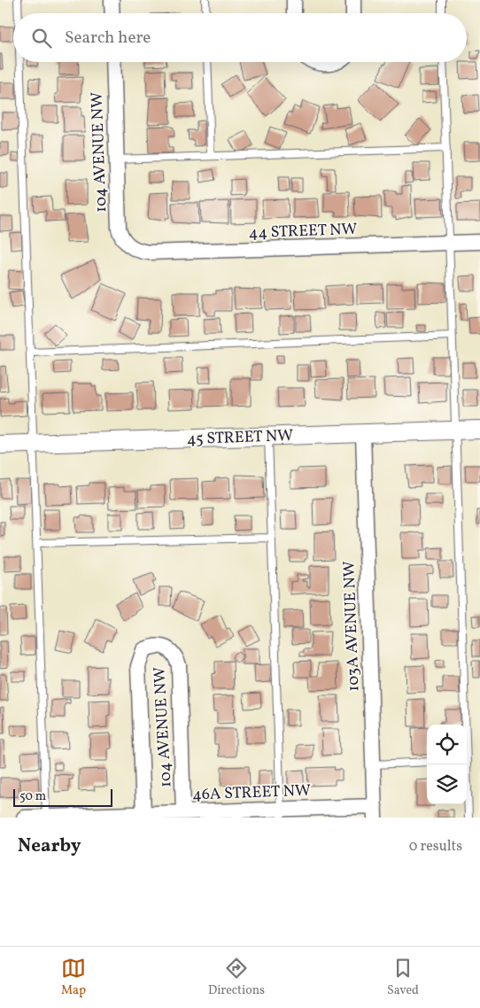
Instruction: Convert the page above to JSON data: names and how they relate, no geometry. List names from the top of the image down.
{
  "streets": {
    "street": [
      "104 AVENUE NW",
      "44 STREET NW",
      "45 STREET NW",
      "103A AVENUE NW",
      "46A STREET NW"
    ]
  },
  "crossings": [
    ["104 AVENUE NW", "44 STREET NW"],
    ["104 AVENUE NW", "46A STREET NW"],
    ["45 STREET NW", "103A AVENUE NW"],
    ["103A AVENUE NW", "46A STREET NW"]
  ],
  "scale_bar": "50 m",
  "page": {
    "search": "Search here",
    "scale": "50 m",
    "heading": ["Nearby", "0 results"],
    "nav": ["Map", "Directions", "Saved"]
  }
}
